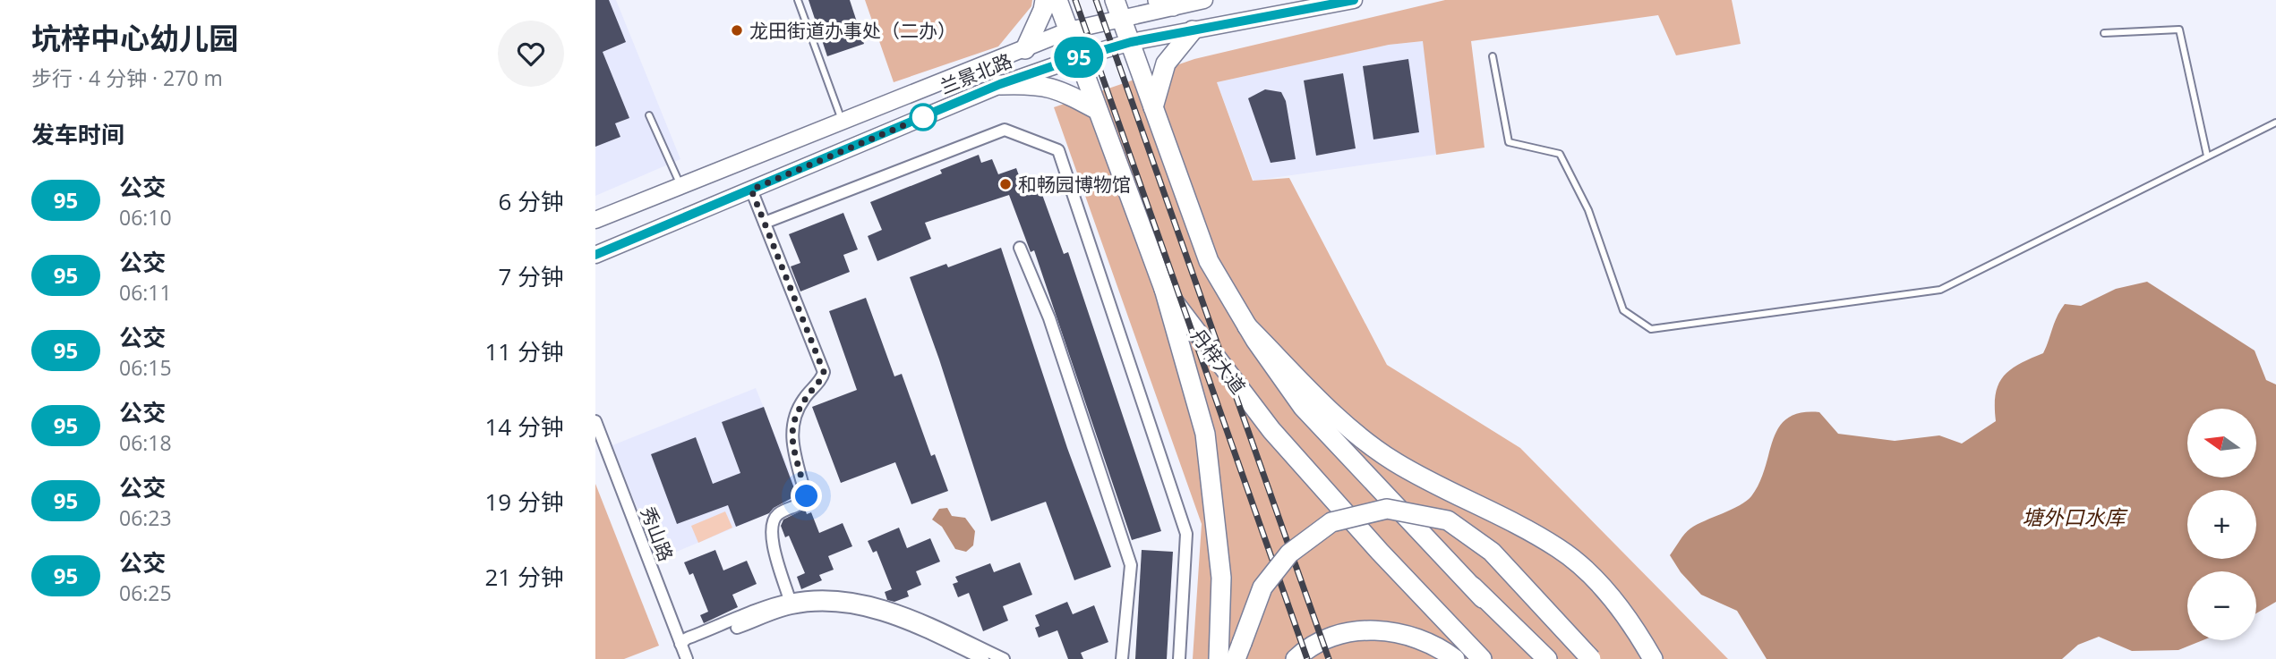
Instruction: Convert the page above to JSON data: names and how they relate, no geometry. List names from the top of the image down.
{
  "streets": {
    "main road": ["兰景北路", "丹梓大道"],
    "street": ["秀山路"]
  },
  "crossings": [
    ["兰景北路", "丹梓大道"]
  ],
  "water": ["塘外口水库"],
  "places": ["龙田街道办事处（二办）", "和畅园博物馆"],
  "lines": ["bus line 95"],
  "north": "left",
  "page": {
    "heading": [
      ["坑梓中心幼儿园", "步行 · 4 分钟 · 270 m"],
      "发车时间"
    ],
    "on_map": "95",
    "list": [
      {
        "mark": "95",
        "name": "公交",
        "note": "06:10",
        "value": "6 分钟"
      },
      {
        "mark": "95",
        "name": "公交",
        "note": "06:11",
        "value": "7 分钟"
      },
      {
        "mark": "95",
        "name": "公交",
        "note": "06:15",
        "value": "11 分钟"
      },
      {
        "mark": "95",
        "name": "公交",
        "note": "06:18",
        "value": "14 分钟"
      },
      {
        "mark": "95",
        "name": "公交",
        "note": "06:23",
        "value": "19 分钟"
      },
      {
        "mark": "95",
        "name": "公交",
        "note": "06:25",
        "value": "21 分钟"
      }
    ],
    "map_buttons": ["+", "−"]
  }
}
